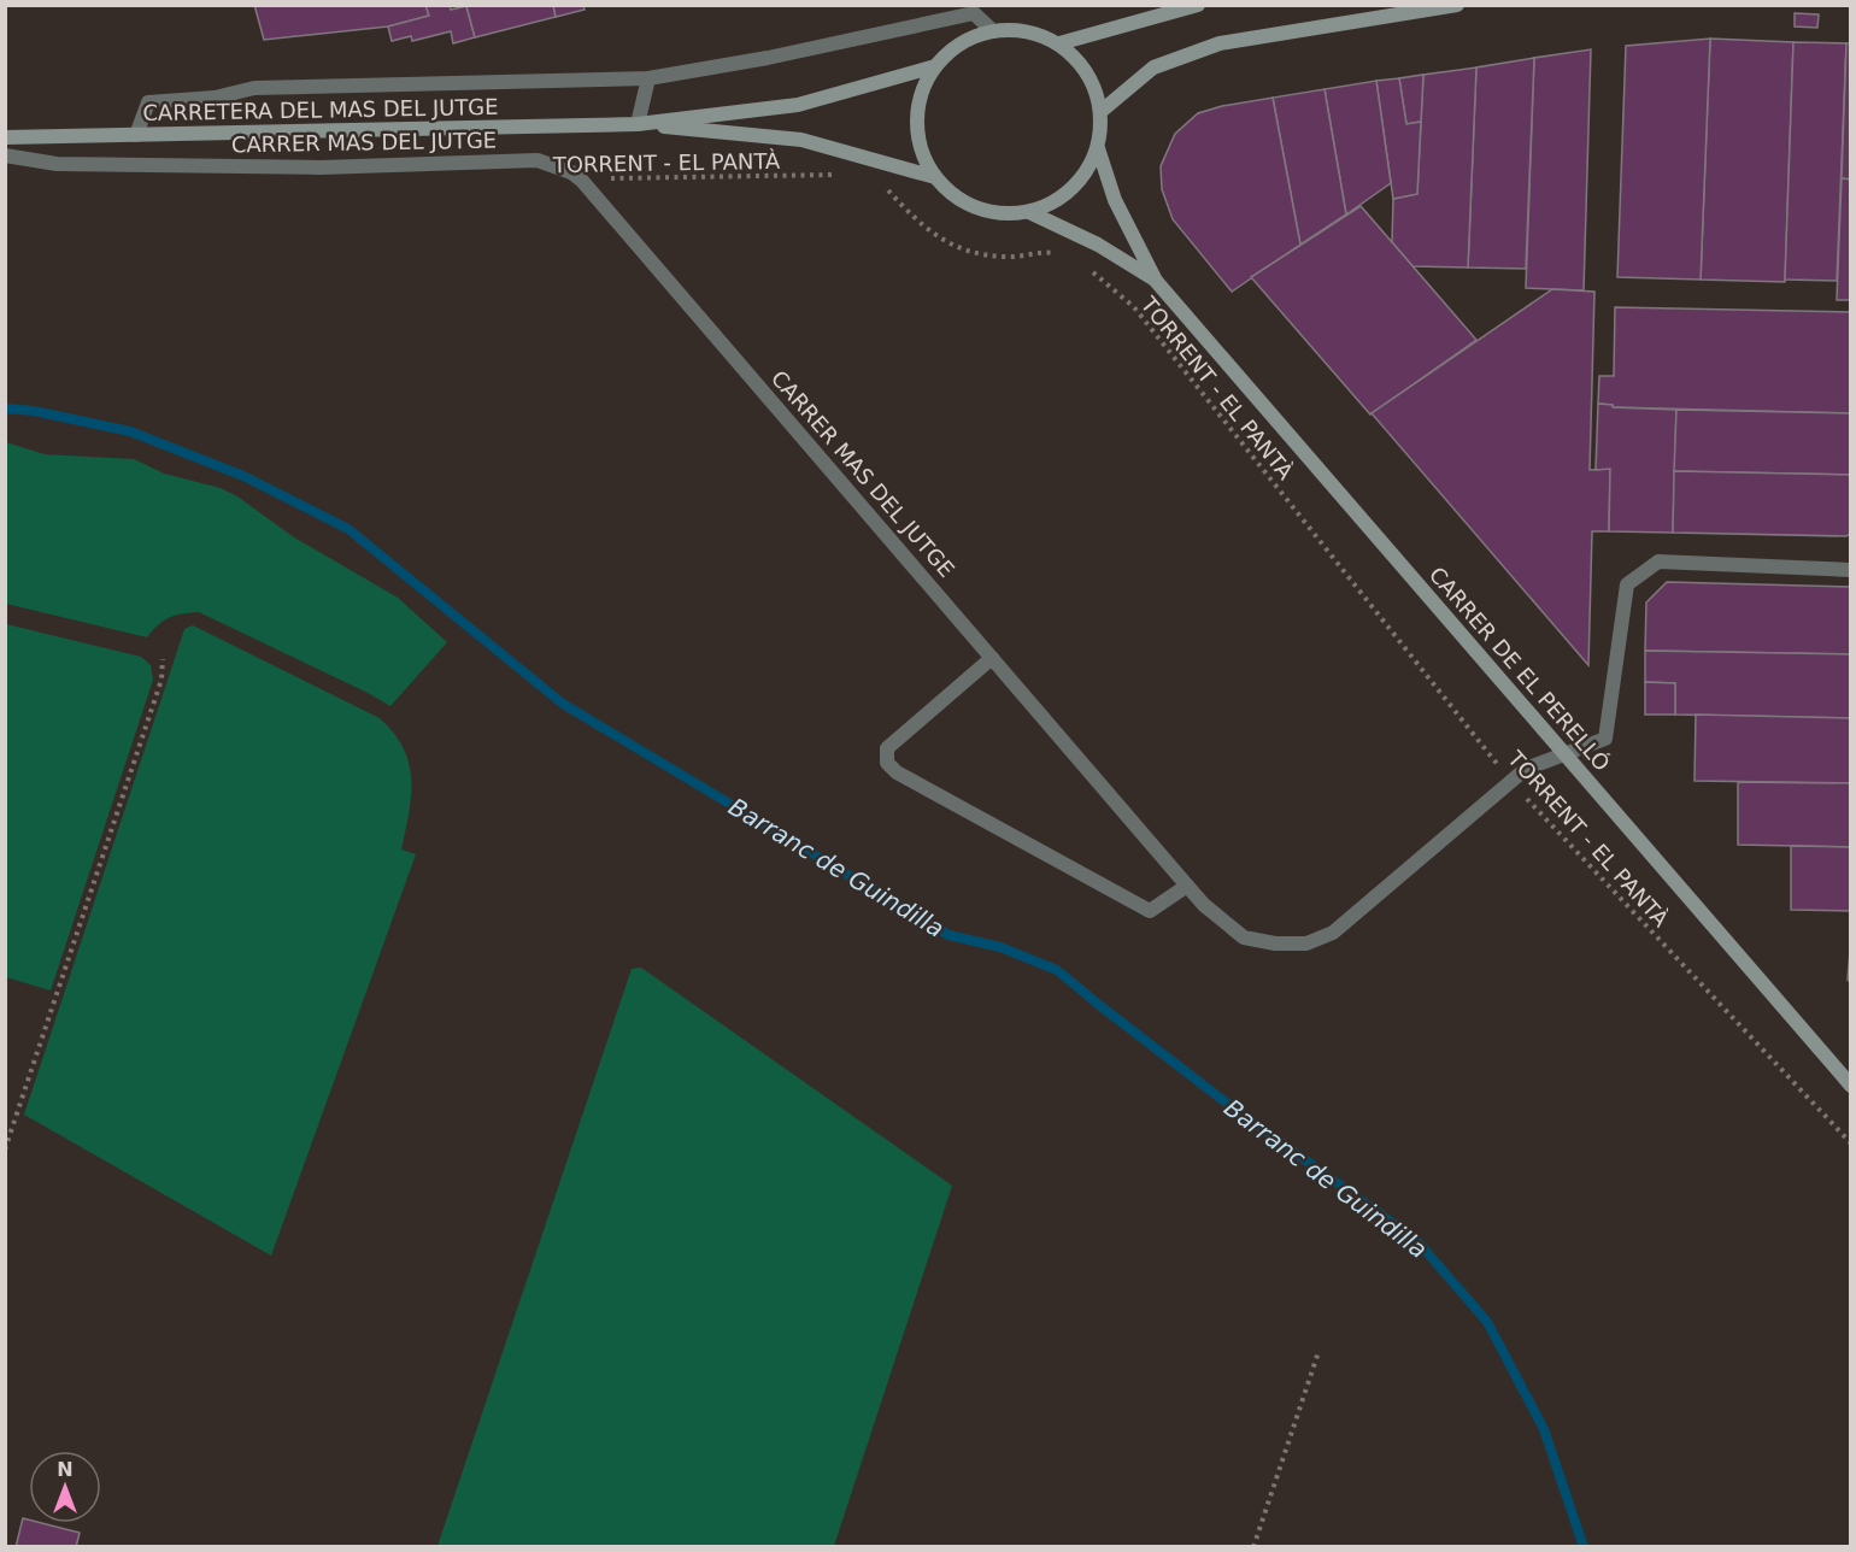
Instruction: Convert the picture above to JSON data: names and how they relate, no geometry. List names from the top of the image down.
{
  "streets": {
    "street": ["CARRETERA DEL MAS DEL JUTGE", "CARRER MAS DEL JUTGE", "CARRER DE EL PERELLÓ"],
    "path": ["TORRENT - EL PANTÀ"]
  },
  "crossings": [
    ["CARRER MAS DEL JUTGE", "TORRENT - EL PANTÀ"],
    ["CARRER MAS DEL JUTGE", "CARRER DE EL PERELLÓ"]
  ],
  "water": ["Barranc de Guindilla"],
  "north": "top"
}
